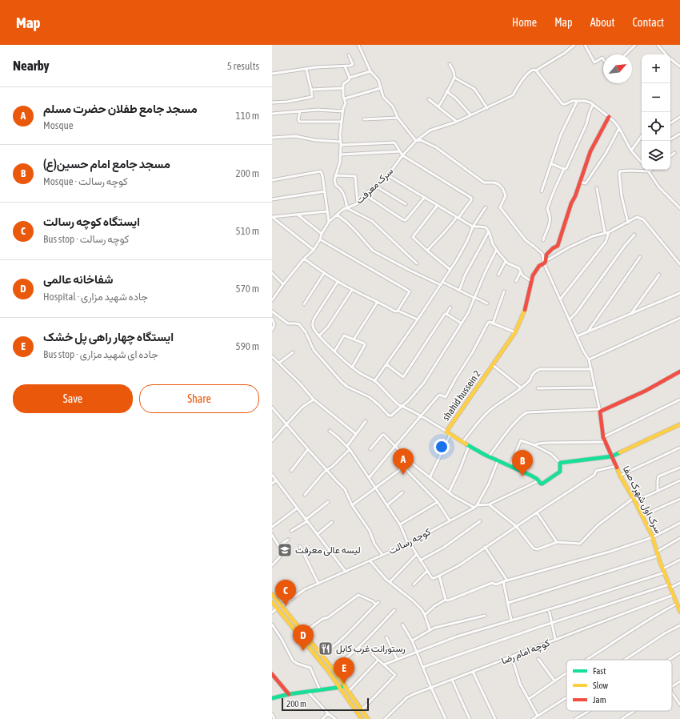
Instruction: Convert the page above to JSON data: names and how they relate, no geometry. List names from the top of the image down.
{
  "streets": {
    "street": [
      "سرک معرفت",
      "shahid hussein 2",
      "سرک اول شهرک صفا",
      "کوچه رسالت",
      "کوچه امام رضا"
    ]
  },
  "crossings": [
    ["shahid hussein 2", "کوچه رسالت"],
    ["سرک اول شهرک صفا", "کوچه امام رضا"]
  ],
  "places": {
    "school or university": ["لیسه عالی معرفت"],
    "restaurant": ["رستورانت غرب کابل"]
  },
  "legend": ["Fast", "Slow", "Jam"],
  "scale_bar": "200 m",
  "north": "top right",
  "page": {
    "header": "Map",
    "nav": [
      "Home",
      "Map",
      "About",
      "Contact"
    ],
    "heading": ["Nearby", "5 results"],
    "map_buttons": ["+", "−"],
    "list": [
      {
        "mark": "A",
        "name": "مسجد جامع طفلان حضرت مسلم",
        "note": "Mosque",
        "value": "110 m"
      },
      {
        "mark": "B",
        "name": "مسجد جامع امام حسین(ع)",
        "note": "Mosque · کوچه رسالت",
        "value": "200 m"
      },
      {
        "mark": "C",
        "name": "ایستگاه کوچه رسالت",
        "note": "Bus stop · کوچه رسالت",
        "value": "510 m"
      },
      {
        "mark": "D",
        "name": "شفاخانه عالمی",
        "note": "Hospital · جاده شهید مزاری",
        "value": "570 m"
      },
      {
        "mark": "E",
        "name": "ایستگاه چهار راهی پل خشک",
        "note": "Bus stop · جاده ای شهید مزاری",
        "value": "590 m"
      }
    ],
    "buttons": ["Save", "Share"],
    "pins": [
      "A",
      "B",
      "C",
      "D",
      "E"
    ],
    "scale": "200 m"
  }
}
